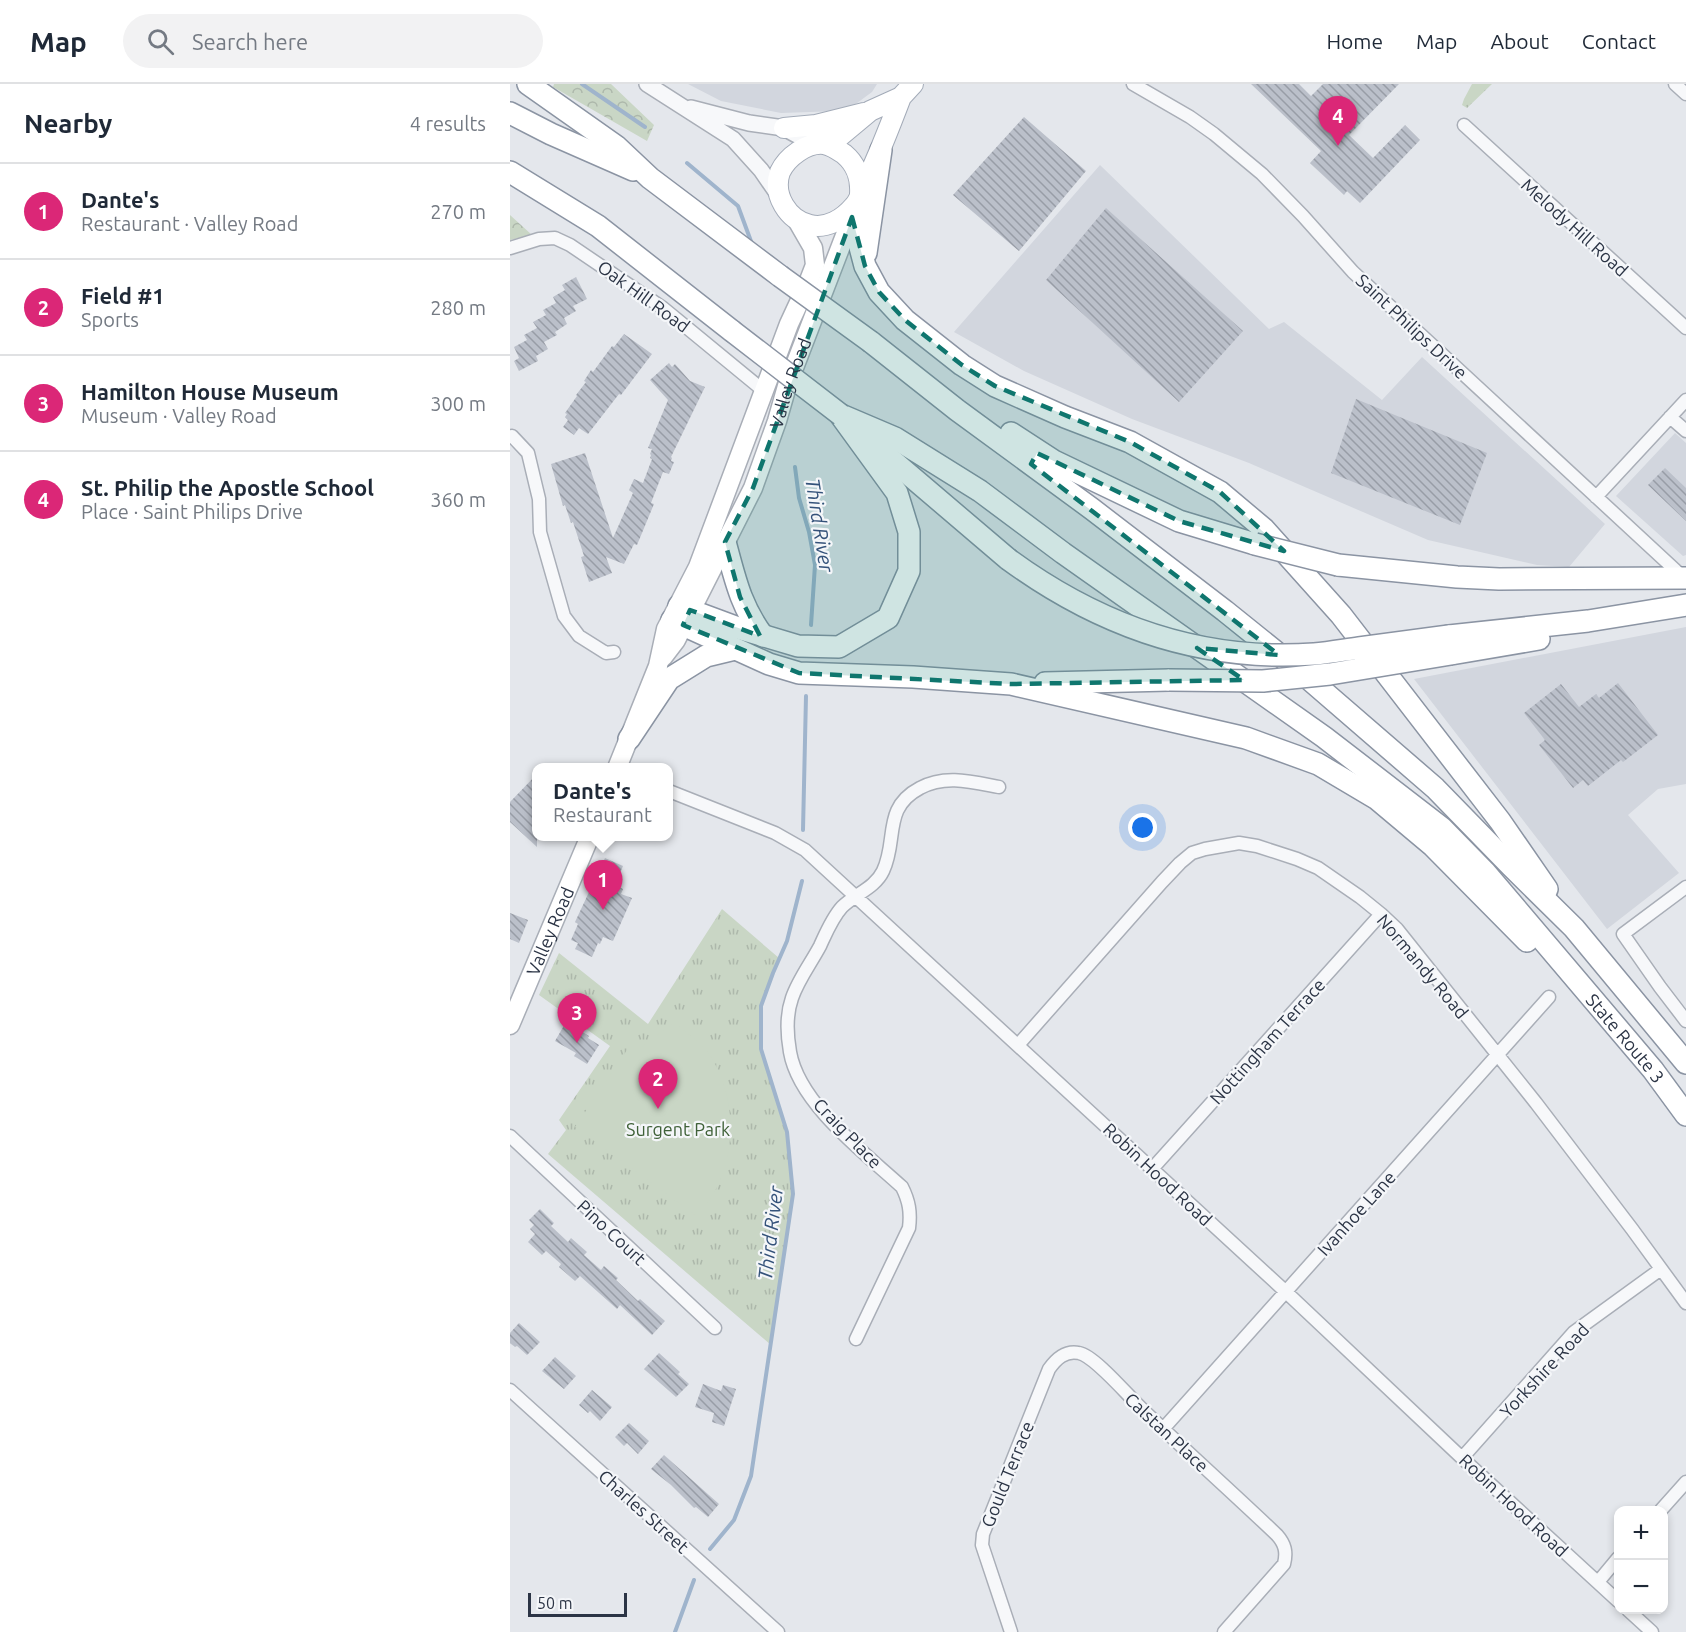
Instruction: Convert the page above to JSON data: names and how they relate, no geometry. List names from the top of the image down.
{
  "streets": {
    "highway": ["State Route 3"],
    "main road": ["Valley Road"],
    "street": [
      "Melody Hill Road",
      "Oak Hill Road",
      "Saint Philips Drive",
      "Normandy Road",
      "Nottingham Terrace",
      "Craig Place",
      "Robin Hood Road",
      "Ivanhoe Lane",
      "Pino Court",
      "Yorkshire Road",
      "Calstan Place",
      "Gould Terrace",
      "Charles Street"
    ]
  },
  "crossings": [
    ["Oak Hill Road", "Valley Road"],
    ["Normandy Road", "Nottingham Terrace"],
    ["Normandy Road", "Robin Hood Road"],
    ["Normandy Road", "Ivanhoe Lane"],
    ["Normandy Road", "Yorkshire Road"],
    ["Nottingham Terrace", "Robin Hood Road"],
    ["Craig Place", "Robin Hood Road"],
    ["Robin Hood Road", "Ivanhoe Lane"],
    ["Robin Hood Road", "Yorkshire Road"],
    ["Ivanhoe Lane", "Calstan Place"],
    ["Calstan Place", "Gould Terrace"]
  ],
  "water": ["Third River"],
  "parks": ["Surgent Park"],
  "scale_bar": "50 m",
  "page": {
    "header": "Map",
    "search": "Search here",
    "nav": [
      "Home",
      "Map",
      "About",
      "Contact"
    ],
    "heading": ["Nearby", "4 results"],
    "pins": [
      "4",
      "1",
      "3",
      "2"
    ],
    "list": [
      {
        "mark": "1",
        "name": "Dante's",
        "note": "Restaurant · Valley Road",
        "value": "270 m"
      },
      {
        "mark": "2",
        "name": "Field #1",
        "note": "Sports",
        "value": "280 m"
      },
      {
        "mark": "3",
        "name": "Hamilton House Museum",
        "note": "Museum · Valley Road",
        "value": "300 m"
      },
      {
        "mark": "4",
        "name": "St. Philip the Apostle School",
        "note": "Place · Saint Philips Drive",
        "value": "360 m"
      }
    ],
    "popup": ["Dante's", "Restaurant"],
    "map_buttons": ["+", "−"],
    "scale": "50 m"
  }
}
